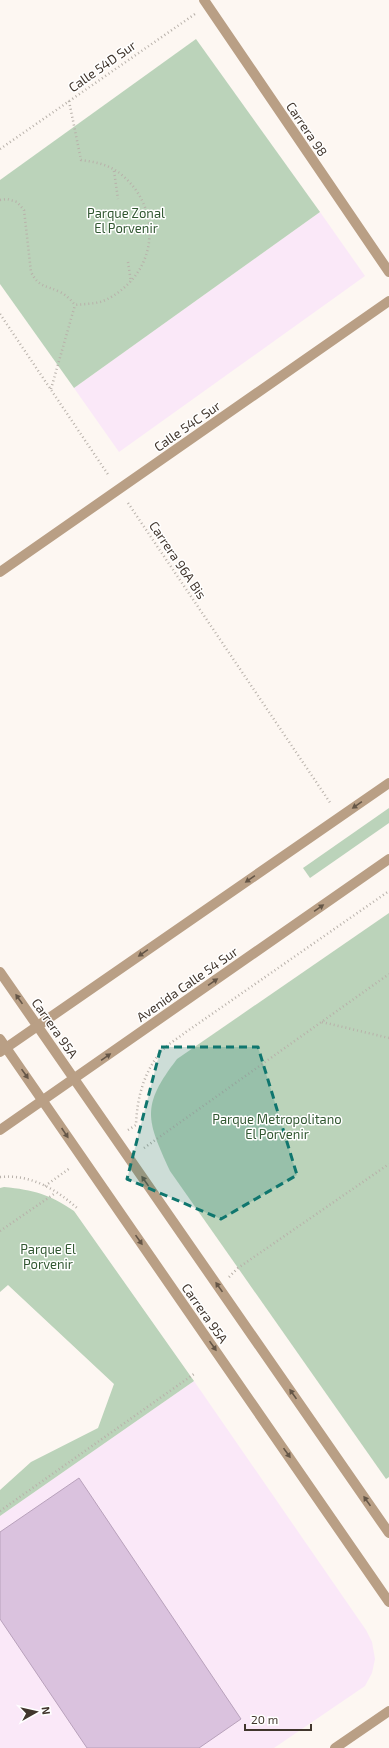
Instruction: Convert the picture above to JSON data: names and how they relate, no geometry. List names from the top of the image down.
{
  "streets": {
    "street": [
      "Carrera 98",
      "Calle 54C Sur",
      "Avenida Calle 54 Sur",
      "Carrera 95A"
    ],
    "path": ["Calle 54D Sur", "Carrera 96A Bis"]
  },
  "crossings": [
    ["Calle 54D Sur", "Carrera 98"],
    ["Calle 54C Sur", "Carrera 96A Bis"],
    ["Avenida Calle 54 Sur", "Carrera 95A"]
  ],
  "parks": ["Parque Zonal El Porvenir", "Parque Metropolitano El Porvenir", "Parque El Porvenir"],
  "scale_bar": "20 m",
  "north": "right"
}
